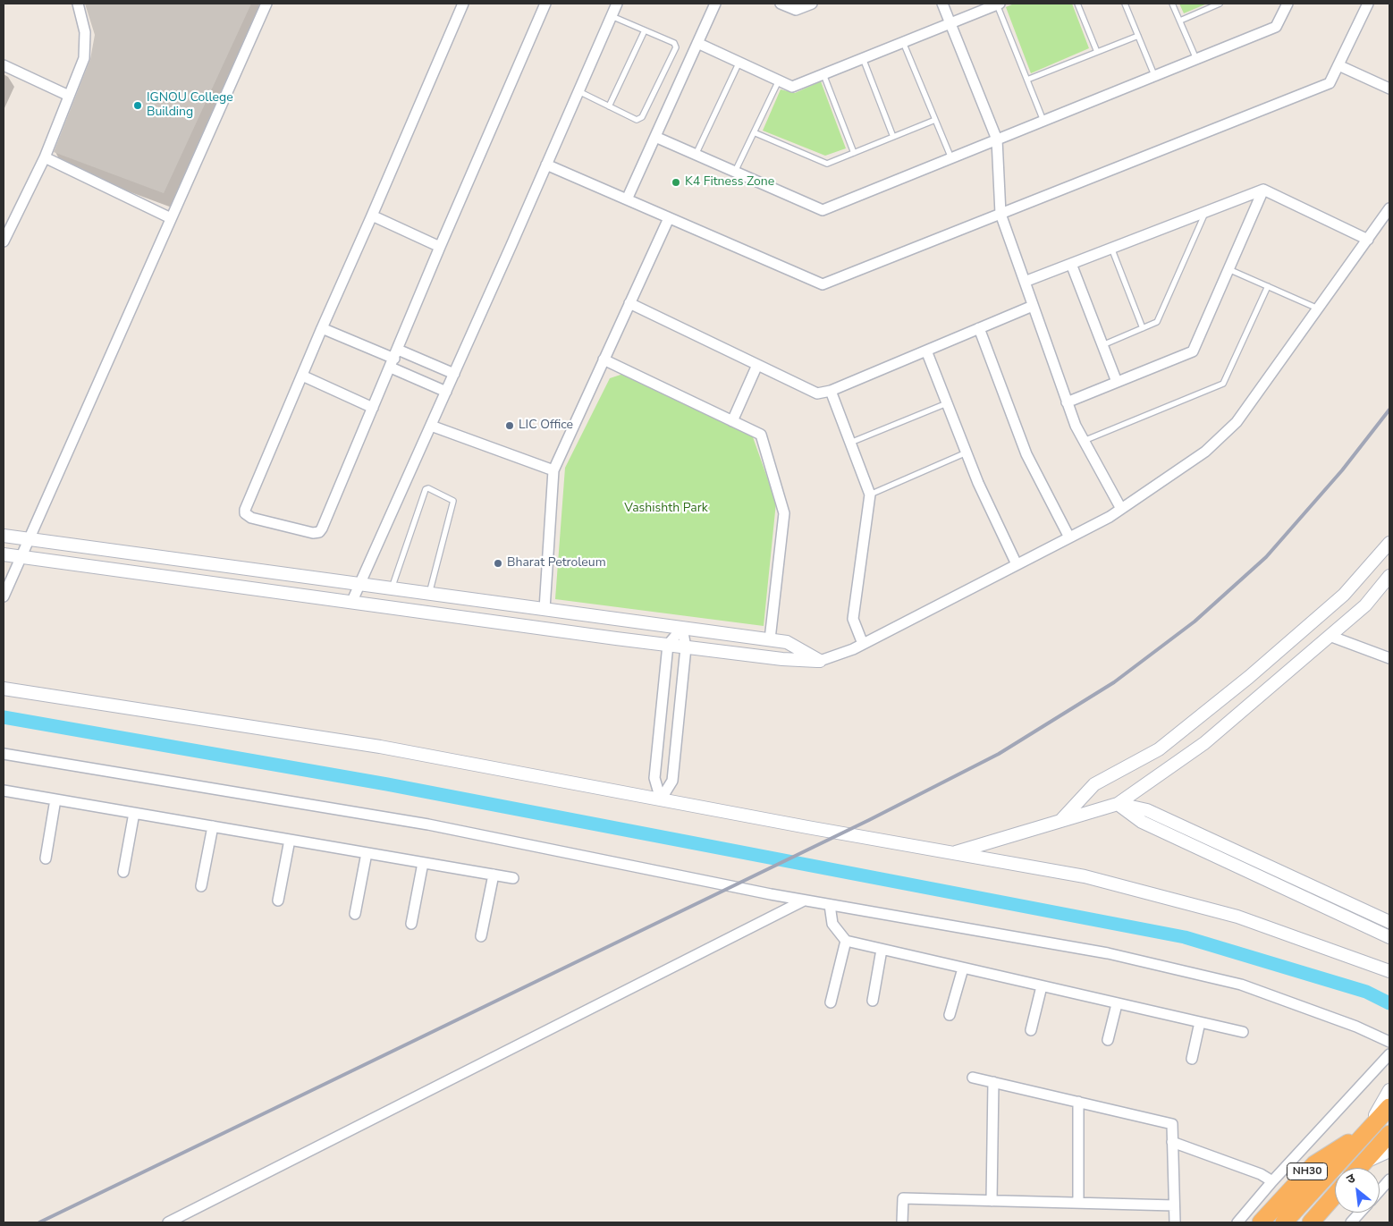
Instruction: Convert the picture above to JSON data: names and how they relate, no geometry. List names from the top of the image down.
{
  "streets": {
    "highway": ["NH30"]
  },
  "parks": ["Vashishth Park"],
  "places": [
    "IGNOU College Building",
    "K4 Fitness Zone",
    "LIC Office",
    "Bharat Petroleum"
  ],
  "north": "top left"
}
